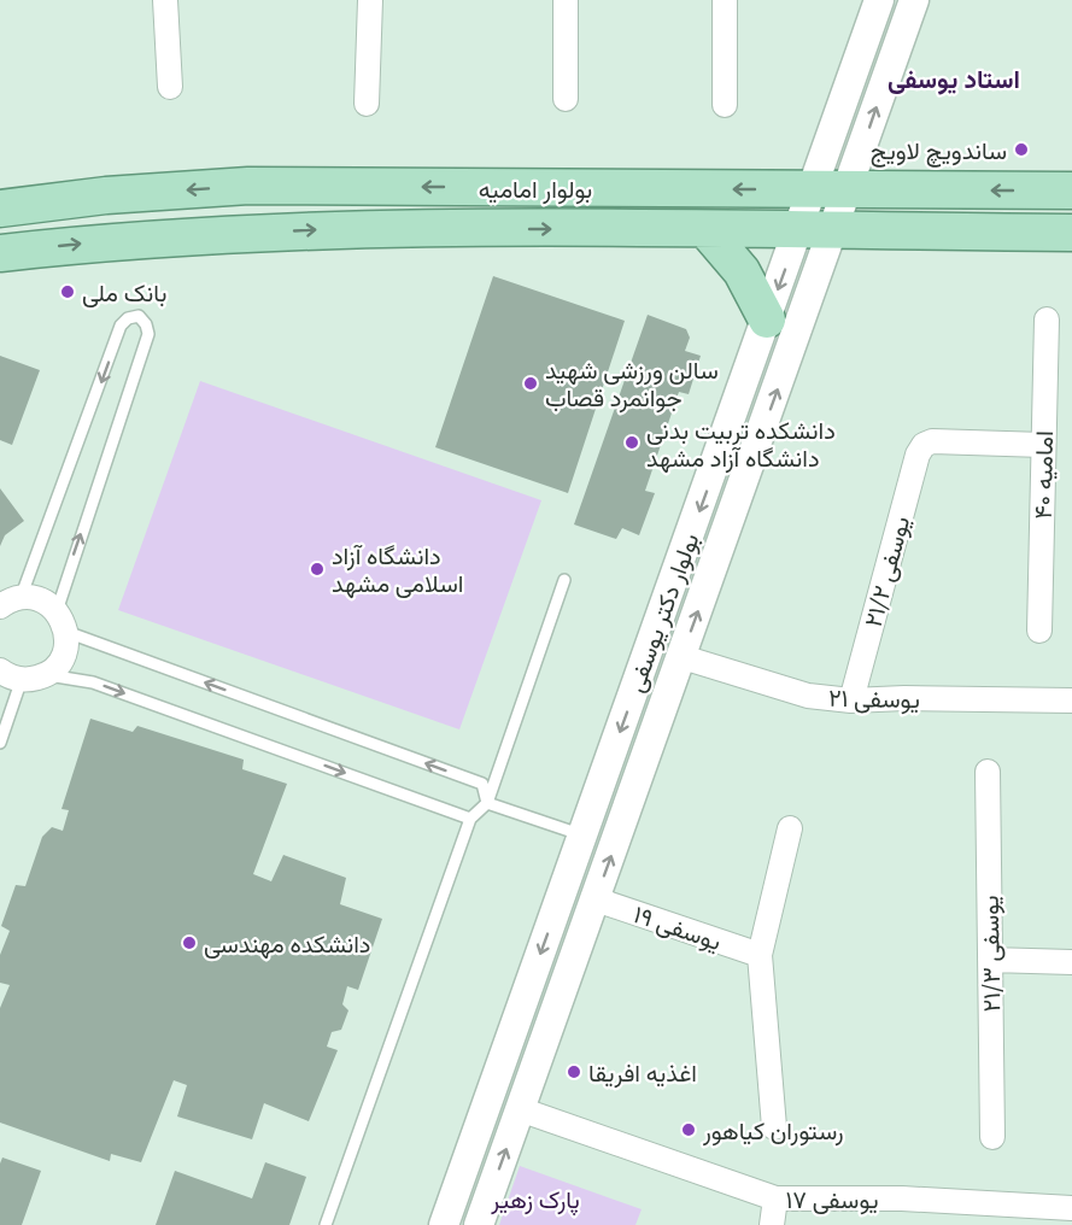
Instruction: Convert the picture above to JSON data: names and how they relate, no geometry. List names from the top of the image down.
{
  "streets": {
    "main road": ["بولوار امامیه"],
    "street": [
      "امامیه ۴۰",
      "یوسفی ۲۱/۲",
      "بولوار دکتر یوسفی",
      "یوسفی ۲۱",
      "یوسفی ۱۹",
      "یوسفی ۲۱/۳",
      "یوسفی ۱۷"
    ]
  },
  "crossings": [
    ["بولوار امامیه", "بولوار دکتر یوسفی"],
    ["امامیه ۴۰", "یوسفی ۲۱/۲"],
    ["یوسفی ۲۱/۲", "یوسفی ۲۱"],
    ["بولوار دکتر یوسفی", "یوسفی ۲۱"],
    ["بولوار دکتر یوسفی", "یوسفی ۱۹"],
    ["بولوار دکتر یوسفی", "یوسفی ۱۷"]
  ],
  "districts": ["استاد یوسفی"],
  "parks": ["پارک زهیر"],
  "places": [
    "ساندویچ لاویج",
    "بانک ملی",
    "سالن ورزشی شهید جوانمرد قصاب",
    "دانشکده تربیت بدنی دانشگاه آزاد مشهد",
    "دانشگاه آزاد اسلامی مشهد",
    "دانشکده مهندسی",
    "اغذیه افریقا",
    "رستوران کیاهور"
  ]
}
